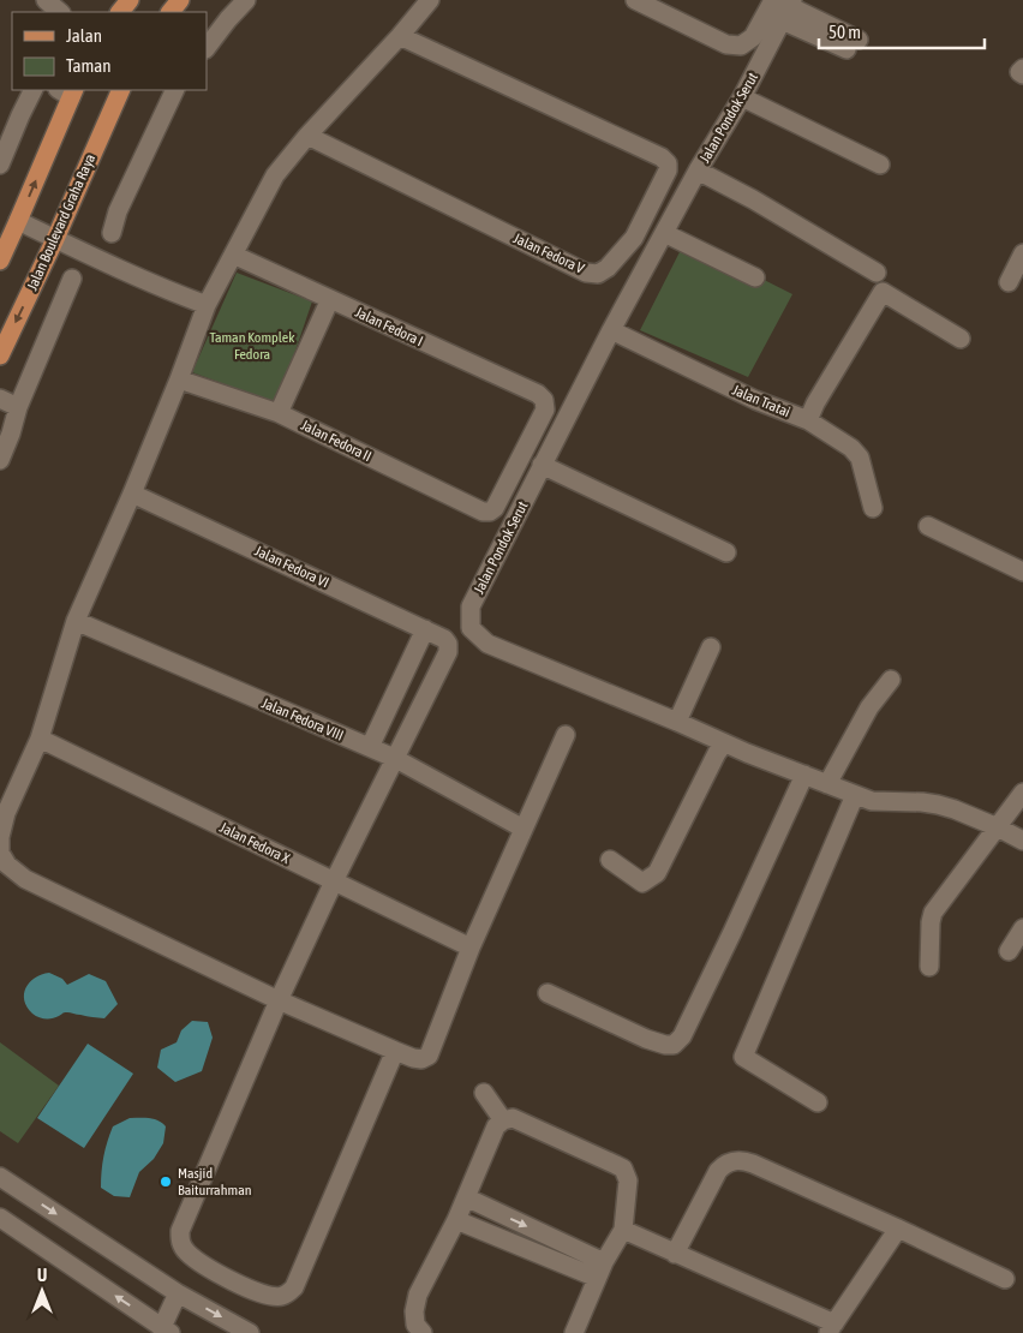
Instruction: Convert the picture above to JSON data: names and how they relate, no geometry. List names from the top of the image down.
{
  "streets": {
    "main road": ["Jalan Boulevard Graha Raya"],
    "street": [
      "Jalan Pondok Serut",
      "Jalan Fedora V",
      "Jalan Fedora I",
      "Jalan Tratai",
      "Jalan Fedora II",
      "Jalan Fedora VI",
      "Jalan Fedora VIII",
      "Jalan Fedora X"
    ]
  },
  "crossings": [
    ["Jalan Pondok Serut", "Jalan Tratai"],
    ["Jalan Fedora I", "Jalan Fedora II"],
    ["Jalan Fedora VI", "Jalan Fedora VIII"]
  ],
  "parks": ["Taman Komplek Fedora"],
  "places": ["Masjid Baiturrahman"],
  "legend": ["Jalan", "Taman"],
  "scale_bar": "50 m",
  "north": "top"
}
